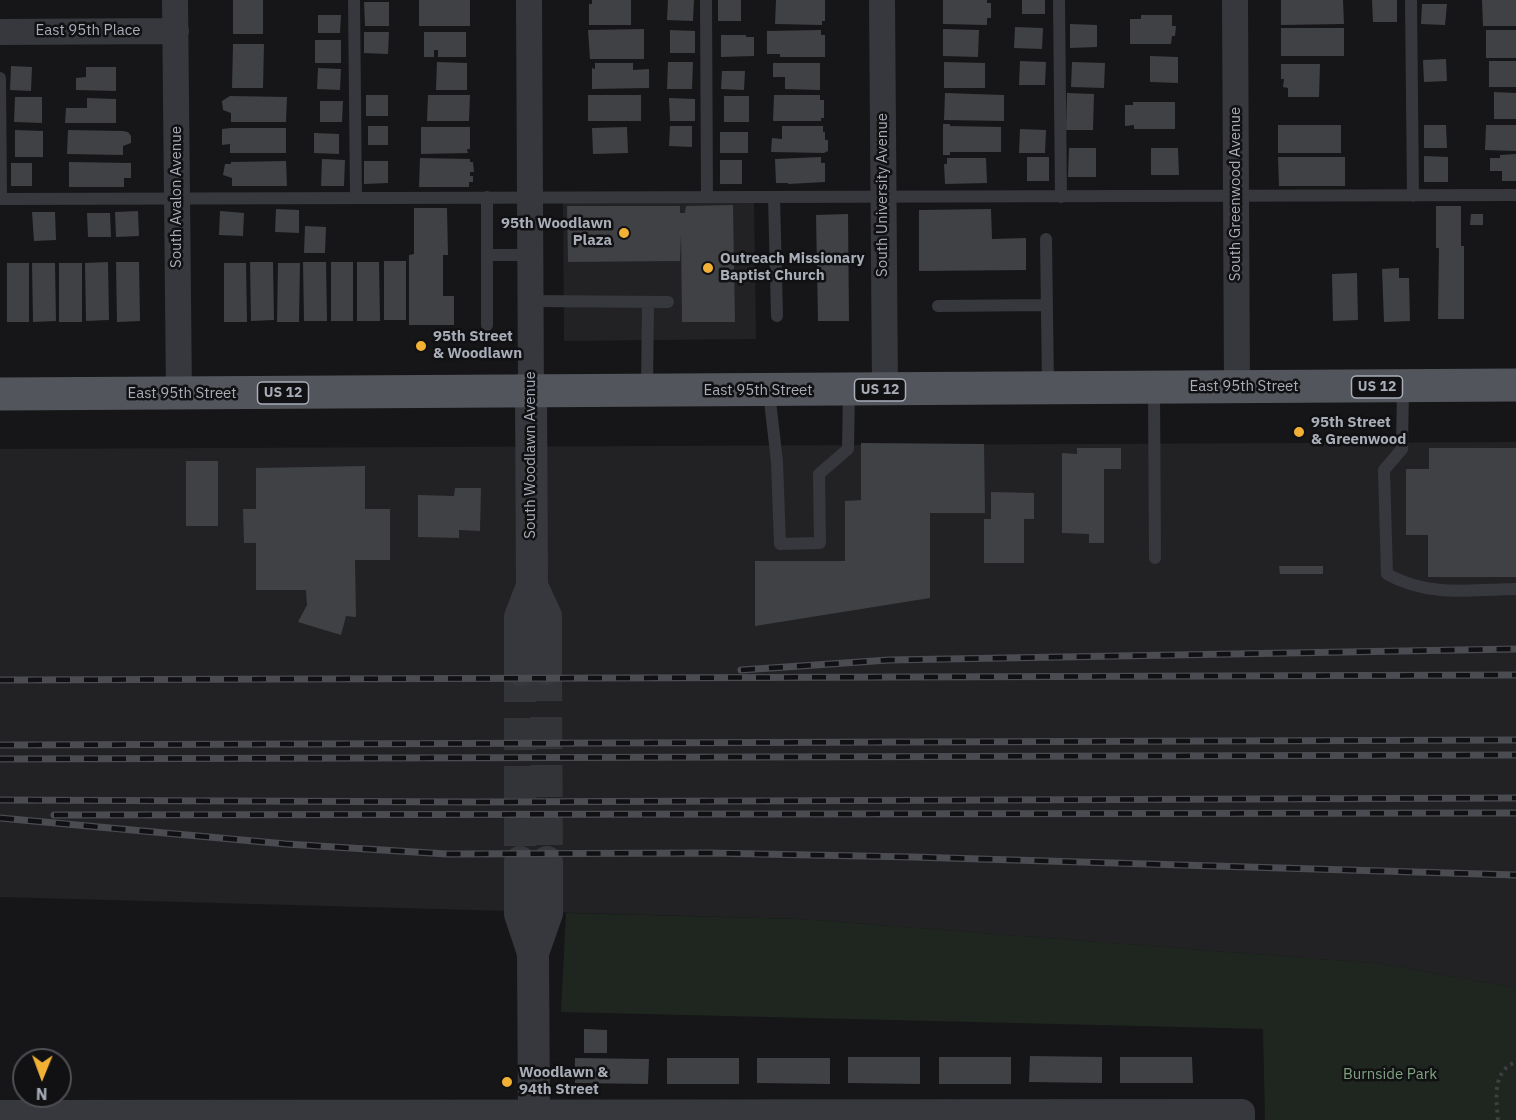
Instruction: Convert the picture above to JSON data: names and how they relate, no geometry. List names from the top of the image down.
{
  "streets": {
    "main road": ["East 95th Street", "US 12"],
    "street": [
      "East 95th Place",
      "South Greenwood Avenue",
      "South University Avenue",
      "South Avalon Avenue",
      "South Woodlawn Avenue"
    ]
  },
  "crossings": [
    ["East 95th Place", "South Avalon Avenue"],
    ["South Greenwood Avenue", "East 95th Street"],
    ["South University Avenue", "East 95th Street"],
    ["South Avalon Avenue", "East 95th Street"],
    ["East 95th Street", "South Woodlawn Avenue"]
  ],
  "parks": ["Burnside Park"],
  "places": [
    "95th Woodlawn Plaza",
    "Outreach Missionary Baptist Church",
    "95th Street & Woodlawn",
    "95th Street & Greenwood",
    "Woodlawn & 94th Street"
  ],
  "north": "bottom"
}
